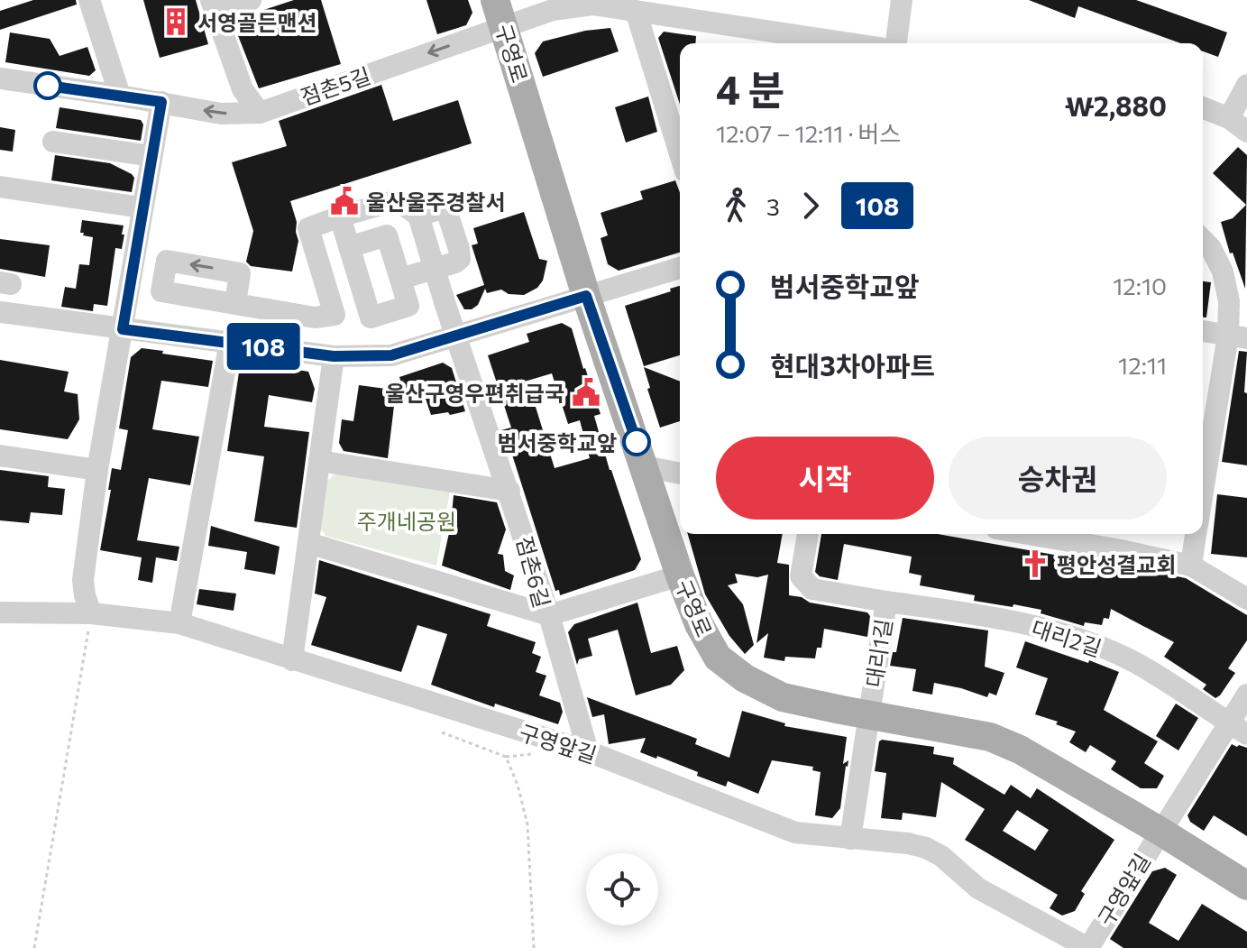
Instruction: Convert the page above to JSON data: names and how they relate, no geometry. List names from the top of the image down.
{
  "streets": {
    "main road": ["구영로"],
    "street": [
      "점촌5길",
      "점촌6길",
      "대리2길",
      "대리1길",
      "구영앞길"
    ]
  },
  "crossings": [
    ["구영로", "점촌5길"],
    ["구영로", "대리1길"],
    ["구영로", "구영앞길"],
    ["대리2길", "대리1길"],
    ["대리1길", "구영앞길"]
  ],
  "one_way": ["점촌5길"],
  "parks": ["주개네공원"],
  "places": {
    "building": ["서영골든맨션"],
    "public building": ["울산울주경찰서", "울산구영우편취급국"],
    "other": ["범서중학교앞"],
    "church": ["평안성결교회"]
  },
  "lines": ["bus line 108"],
  "page": {
    "on_map": "108",
    "heading": ["4 분", "12:07 – 12:11 · 버스", "₩2,880"],
    "legs": ["3", "108"],
    "list": [
      {
        "name": "범서중학교앞",
        "value": "12:10"
      },
      {
        "name": "현대3차아파트",
        "value": "12:11"
      }
    ],
    "buttons": ["시작", "승차권"]
  }
}
